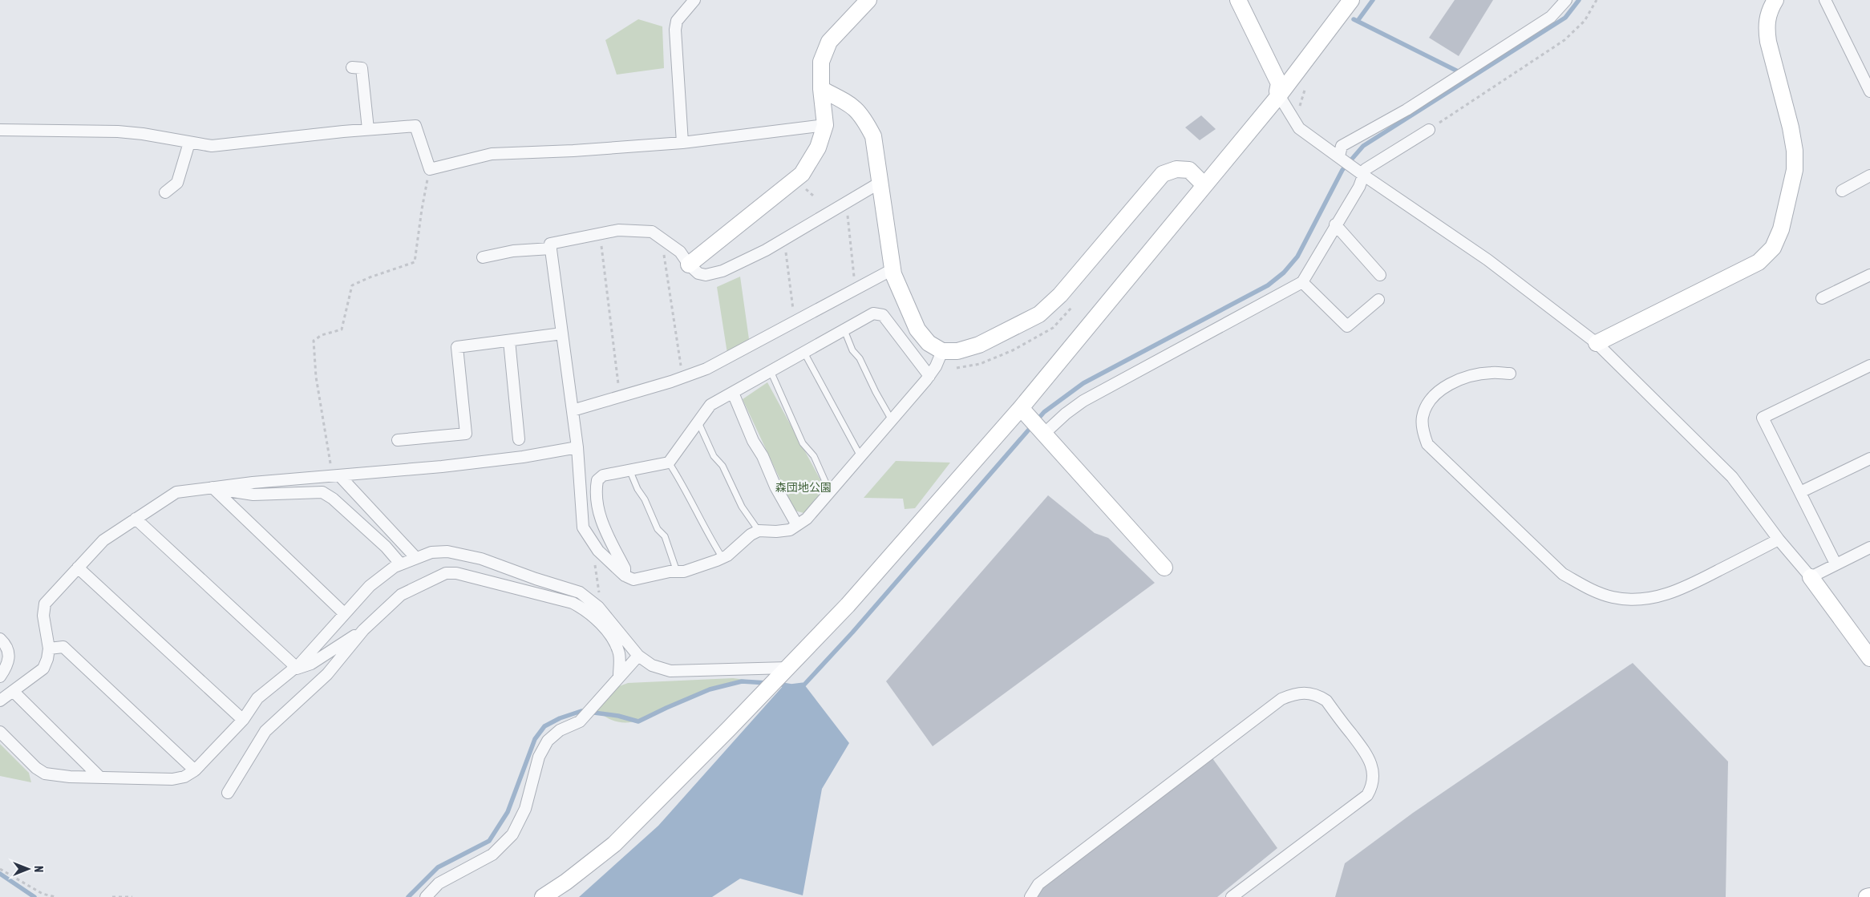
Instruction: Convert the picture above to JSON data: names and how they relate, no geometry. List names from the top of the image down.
{
  "parks": ["森団地公園"],
  "north": "right"
}
